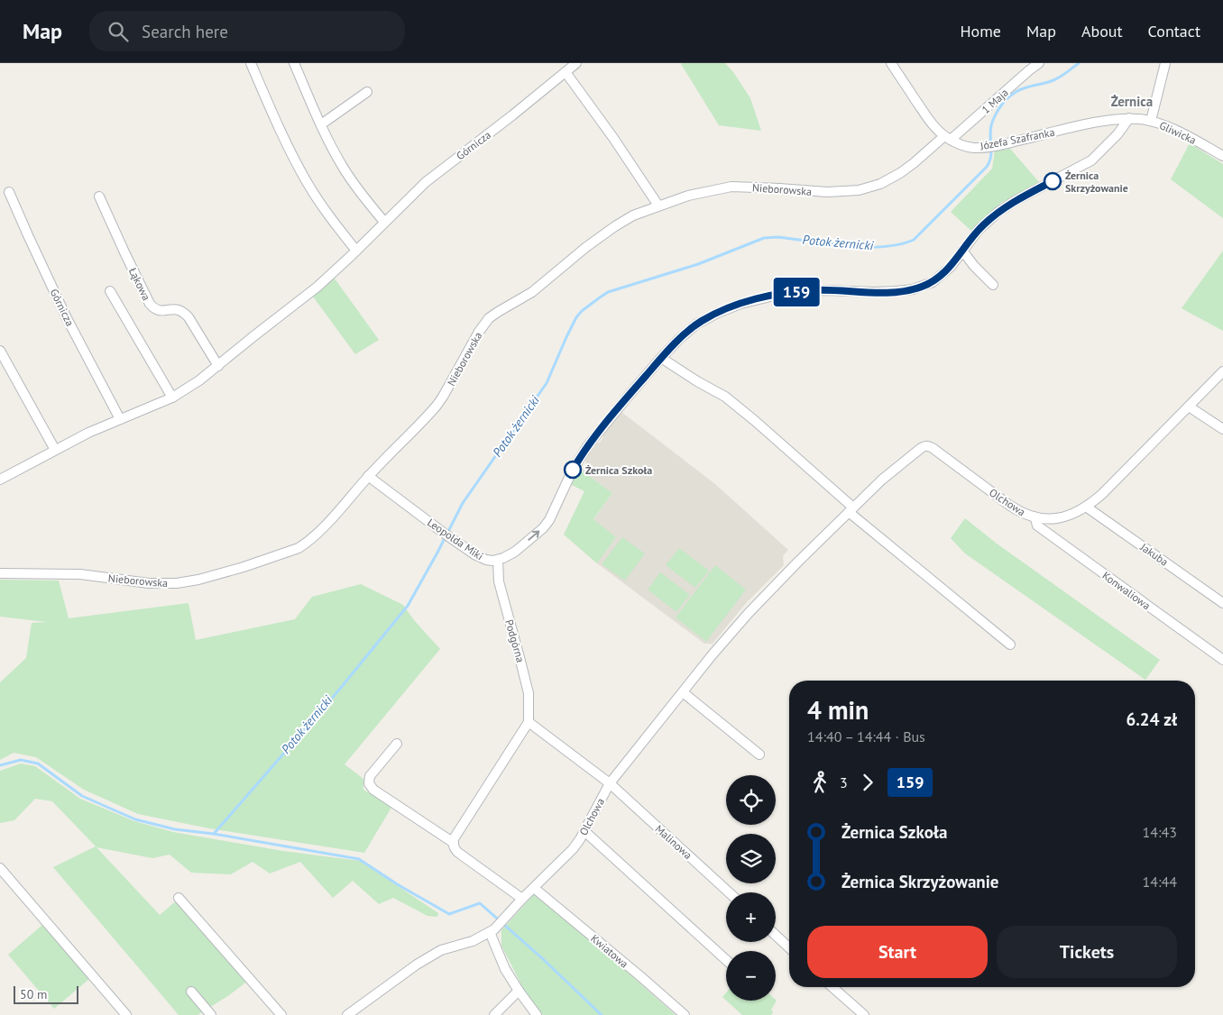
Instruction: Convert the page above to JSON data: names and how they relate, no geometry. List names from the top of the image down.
{
  "streets": {
    "street": [
      "1 Maja",
      "Gliwicka",
      "Józefa Szafranka",
      "Górnicza",
      "Nieborowska",
      "Łąkowa",
      "Olchowa",
      "Leopolda Miki",
      "Jakuba",
      "Konwaliowa",
      "Podgórna",
      "Malinowa",
      "Kwiatowa"
    ]
  },
  "crossings": [
    ["1 Maja", "Józefa Szafranka"],
    ["1 Maja", "Nieborowska"],
    ["Gliwicka", "Józefa Szafranka"],
    ["Gliwicka", "Leopolda Miki"],
    ["Józefa Szafranka", "Nieborowska"],
    ["Józefa Szafranka", "Leopolda Miki"],
    ["Górnicza", "Łąkowa"],
    ["Nieborowska", "Leopolda Miki"],
    ["Olchowa", "Jakuba"],
    ["Olchowa", "Konwaliowa"],
    ["Olchowa", "Malinowa"],
    ["Olchowa", "Kwiatowa"],
    ["Leopolda Miki", "Podgórna"]
  ],
  "districts": ["Żernica"],
  "water": ["Potok żernicki"],
  "places": ["Żernica Skrzyżowanie", "Żernica Szkoła"],
  "lines": ["bus line 159"],
  "scale_bar": "50 m",
  "page": {
    "header": "Map",
    "search": "Search here",
    "nav": [
      "Home",
      "Map",
      "About",
      "Contact"
    ],
    "on_map": "159",
    "heading": ["4 min", "14:40 – 14:44 · Bus", "6.24 zł"],
    "legs": ["3", "159"],
    "map_buttons": ["+", "−"],
    "list": [
      {
        "name": "Żernica Szkoła",
        "value": "14:43"
      },
      {
        "name": "Żernica Skrzyżowanie",
        "value": "14:44"
      }
    ],
    "buttons": ["Start", "Tickets"],
    "scale": "50 m"
  }
}
